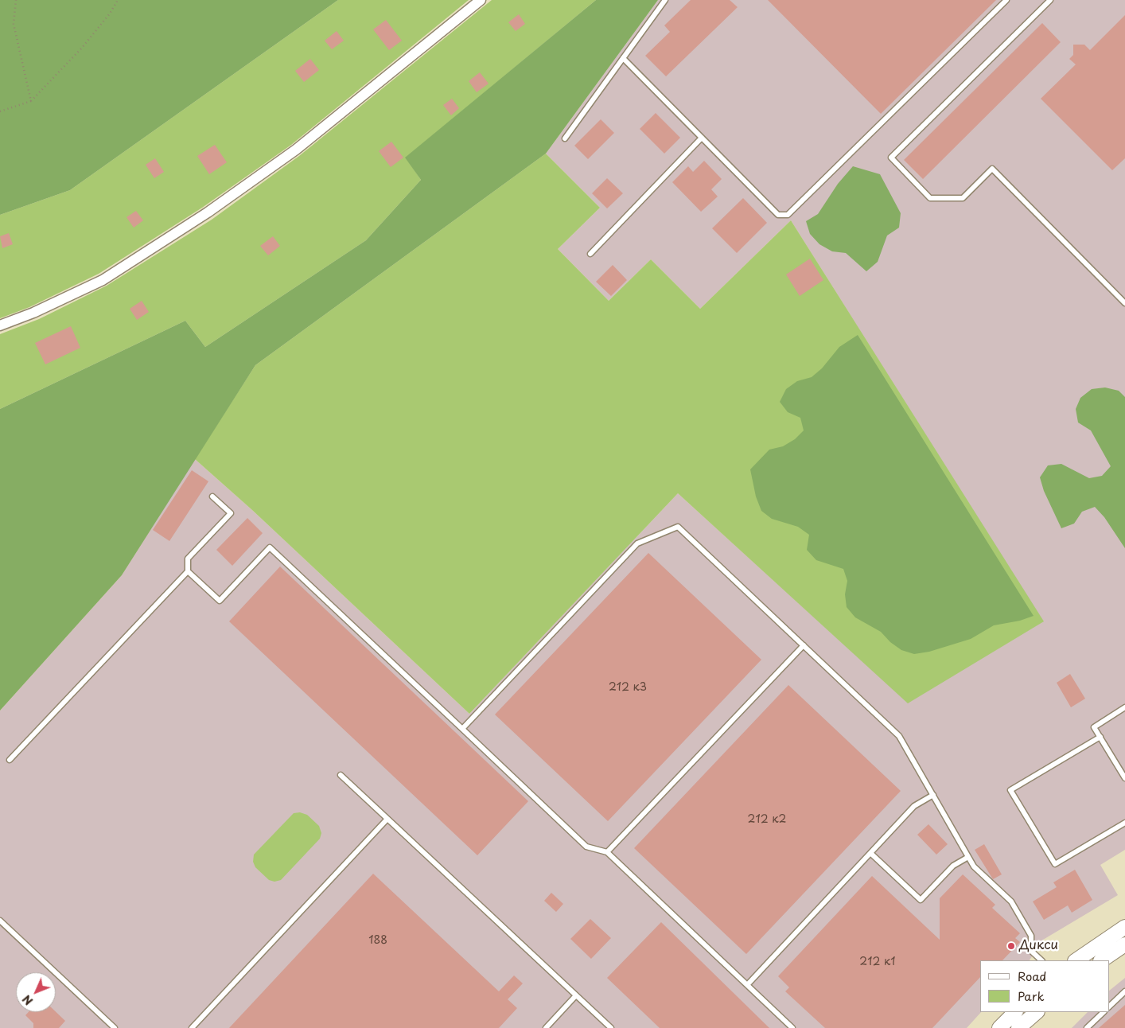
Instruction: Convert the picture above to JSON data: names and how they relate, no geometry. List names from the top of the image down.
{
  "places": ["Дикси"],
  "house_numbers": [
    "212 к3",
    "212 к2",
    "188",
    "212 к1"
  ],
  "legend": ["Road", "Park"],
  "north": "bottom left"
}
